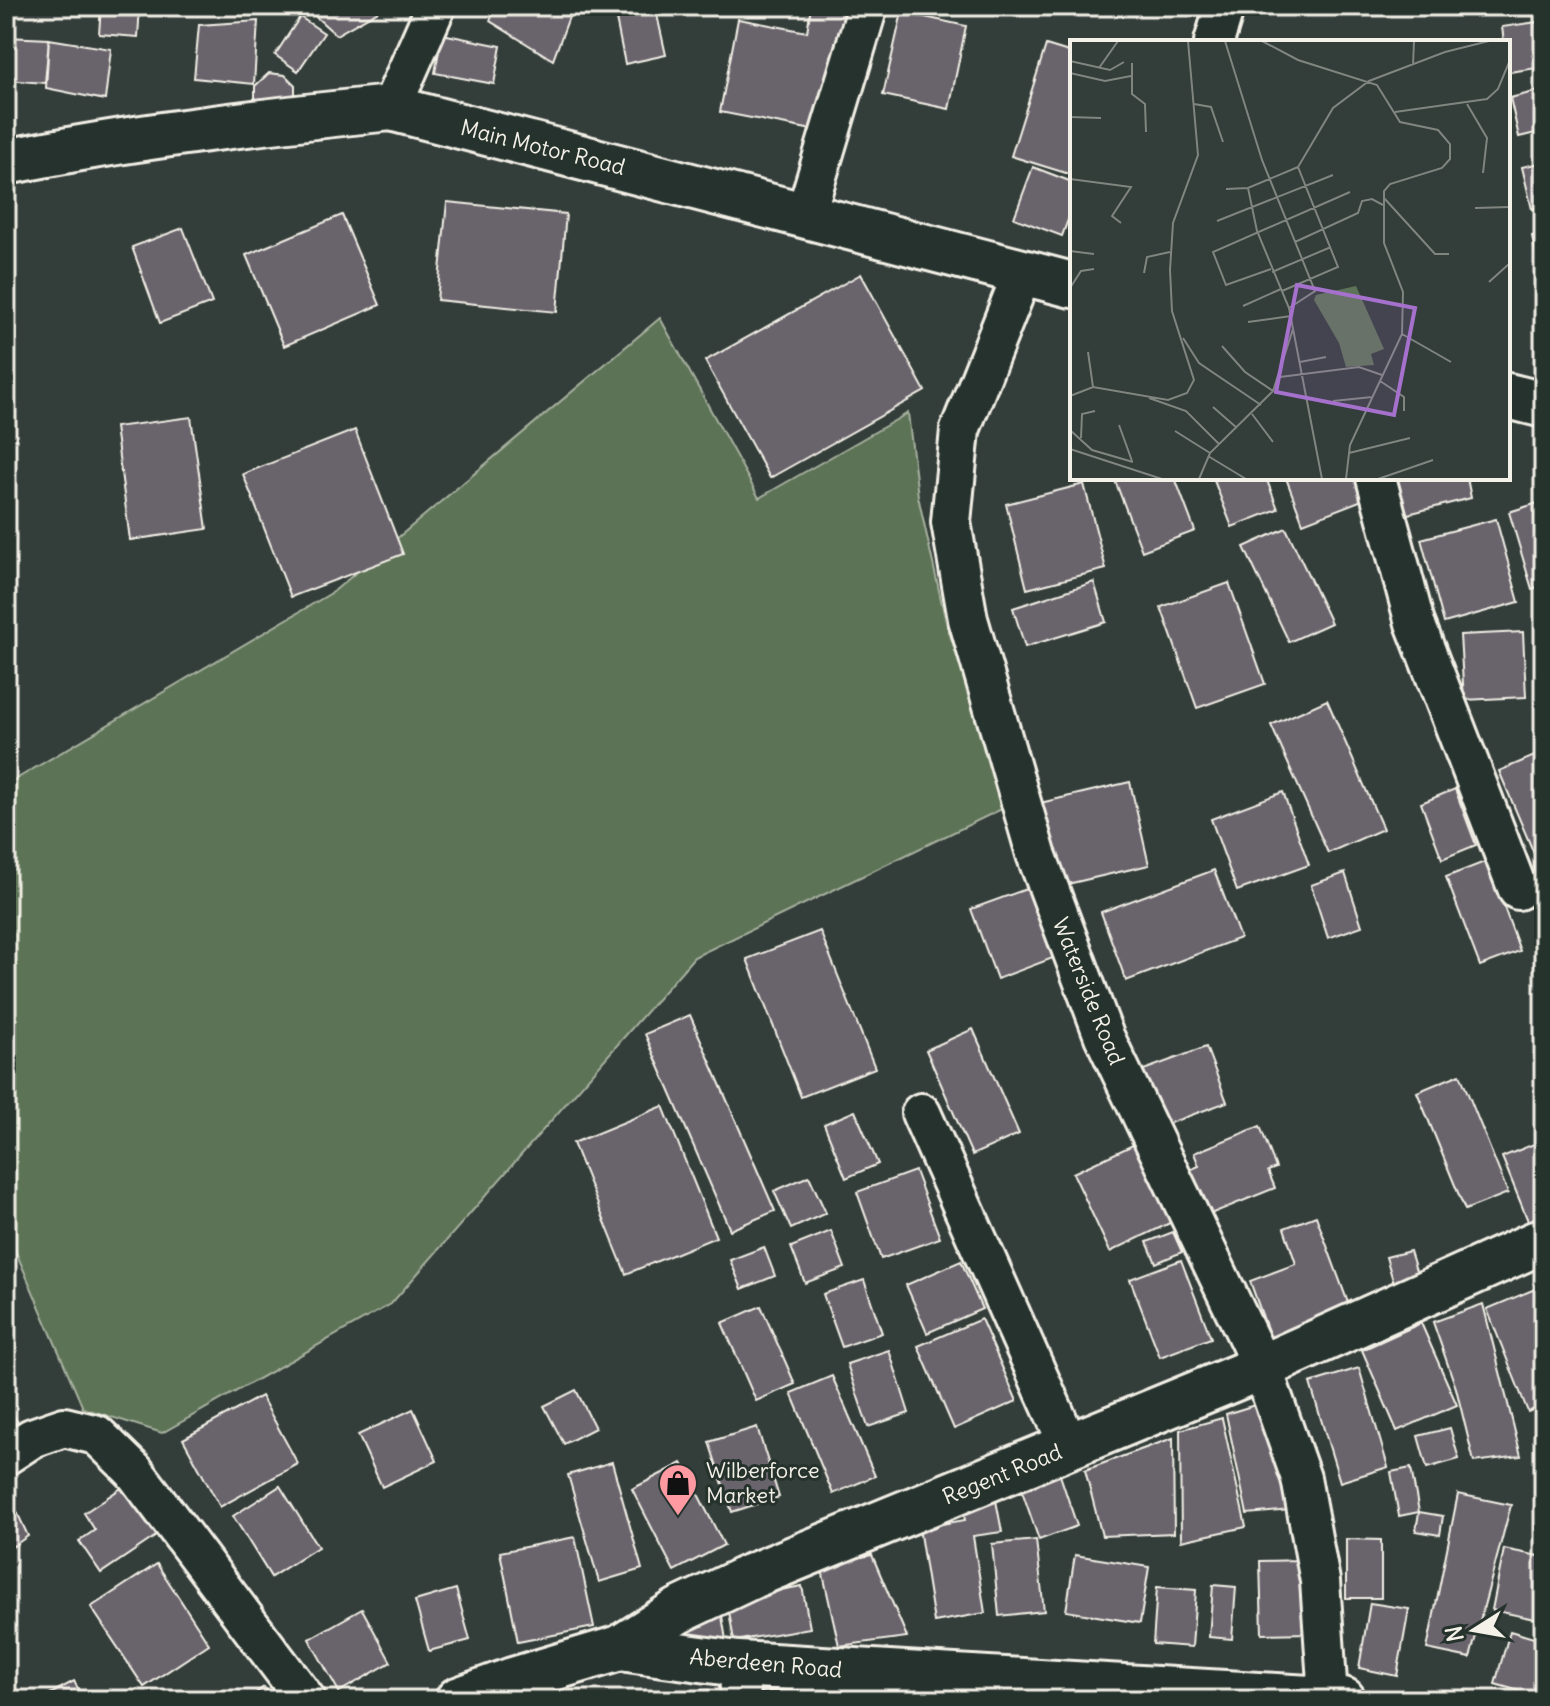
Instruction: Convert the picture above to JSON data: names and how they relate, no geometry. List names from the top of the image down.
{
  "streets": {
    "street": [
      "Main Motor Road",
      "Waterside Road",
      "Regent Road",
      "Aberdeen Road"
    ]
  },
  "crossings": [
    ["Main Motor Road", "Waterside Road"],
    ["Waterside Road", "Regent Road"],
    ["Waterside Road", "Aberdeen Road"],
    ["Regent Road", "Aberdeen Road"]
  ],
  "places": {
    "shop": ["Wilberforce Market"]
  },
  "north": "left"
}
